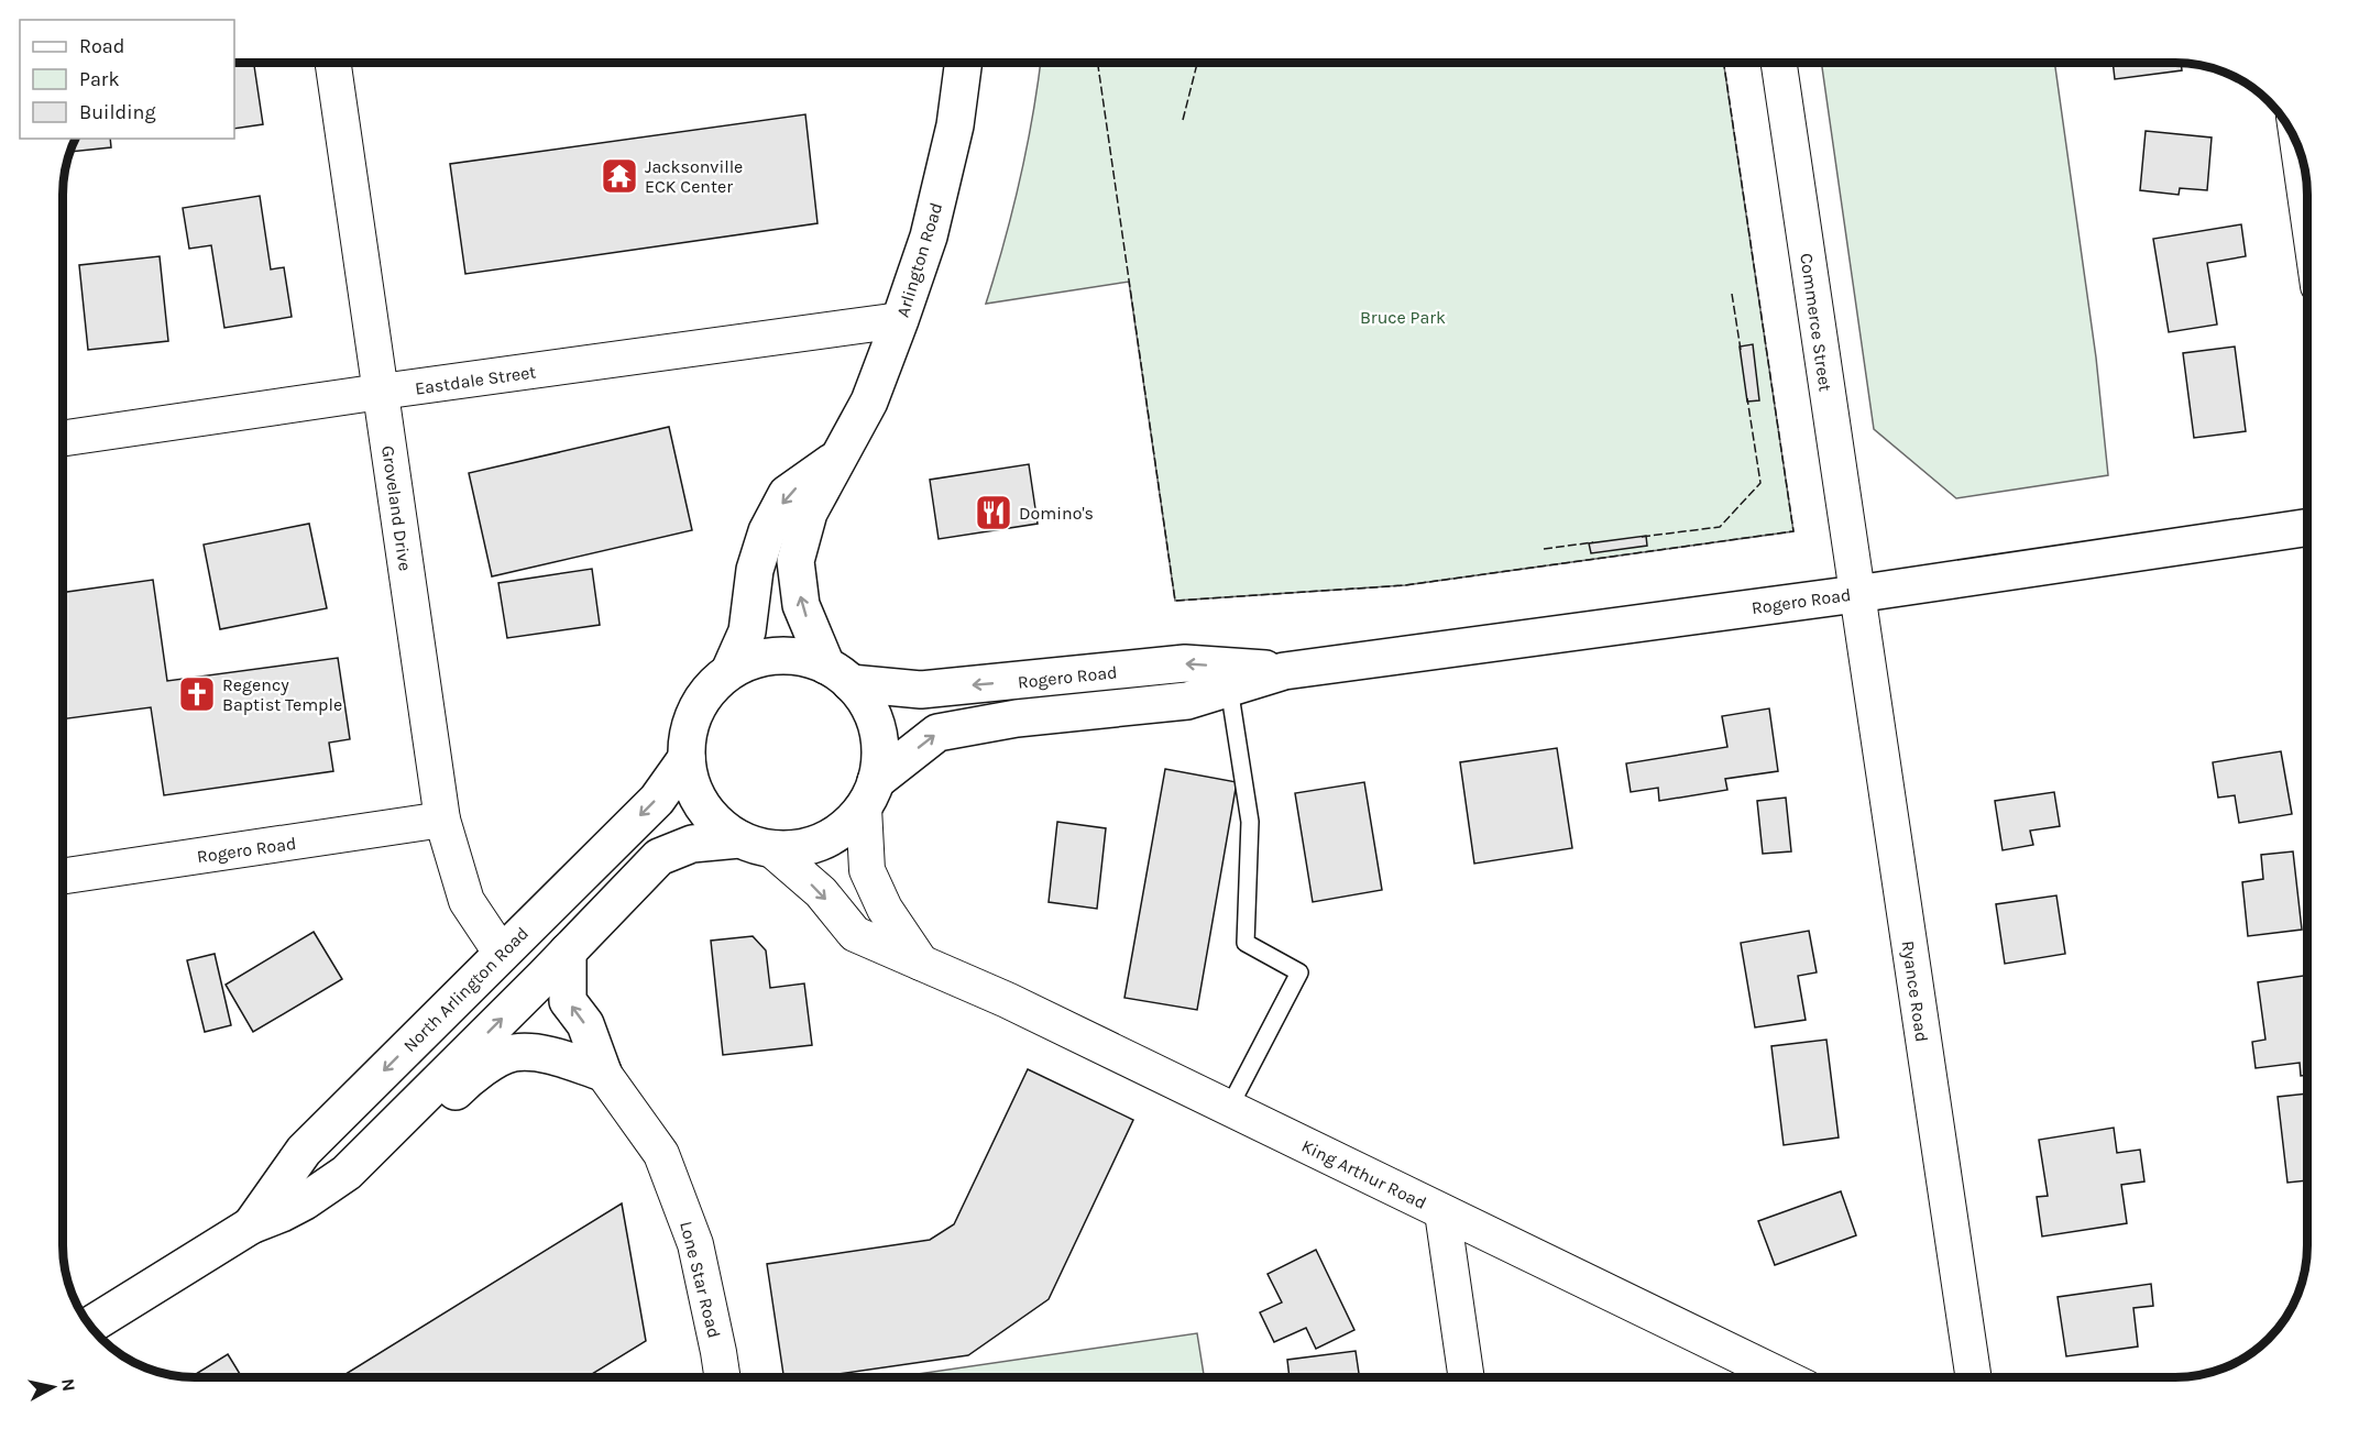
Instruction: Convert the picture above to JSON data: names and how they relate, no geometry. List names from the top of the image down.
{
  "streets": {
    "main road": ["Arlington Road", "Rogero Road", "North Arlington Road"],
    "street": [
      "Commerce Street",
      "Eastdale Street",
      "Groveland Drive",
      "Ryance Road",
      "King Arthur Road",
      "Lone Star Road"
    ]
  },
  "crossings": [
    ["Arlington Road", "Eastdale Street"],
    ["Arlington Road", "Rogero Road"],
    ["Arlington Road", "North Arlington Road"],
    ["Arlington Road", "King Arthur Road"],
    ["Commerce Street", "Rogero Road"],
    ["Commerce Street", "Ryance Road"],
    ["Eastdale Street", "Groveland Drive"],
    ["Groveland Drive", "Rogero Road"],
    ["Groveland Drive", "North Arlington Road"],
    ["Rogero Road", "North Arlington Road"],
    ["Rogero Road", "Ryance Road"],
    ["Rogero Road", "King Arthur Road"],
    ["North Arlington Road", "King Arthur Road"]
  ],
  "parks": ["Bruce Park"],
  "places": {
    "temple": ["Jacksonville ECK Center"],
    "restaurant": ["Domino's"],
    "church": ["Regency Baptist Temple"]
  },
  "legend": ["Road", "Park", "Building"],
  "north": "right"
}
